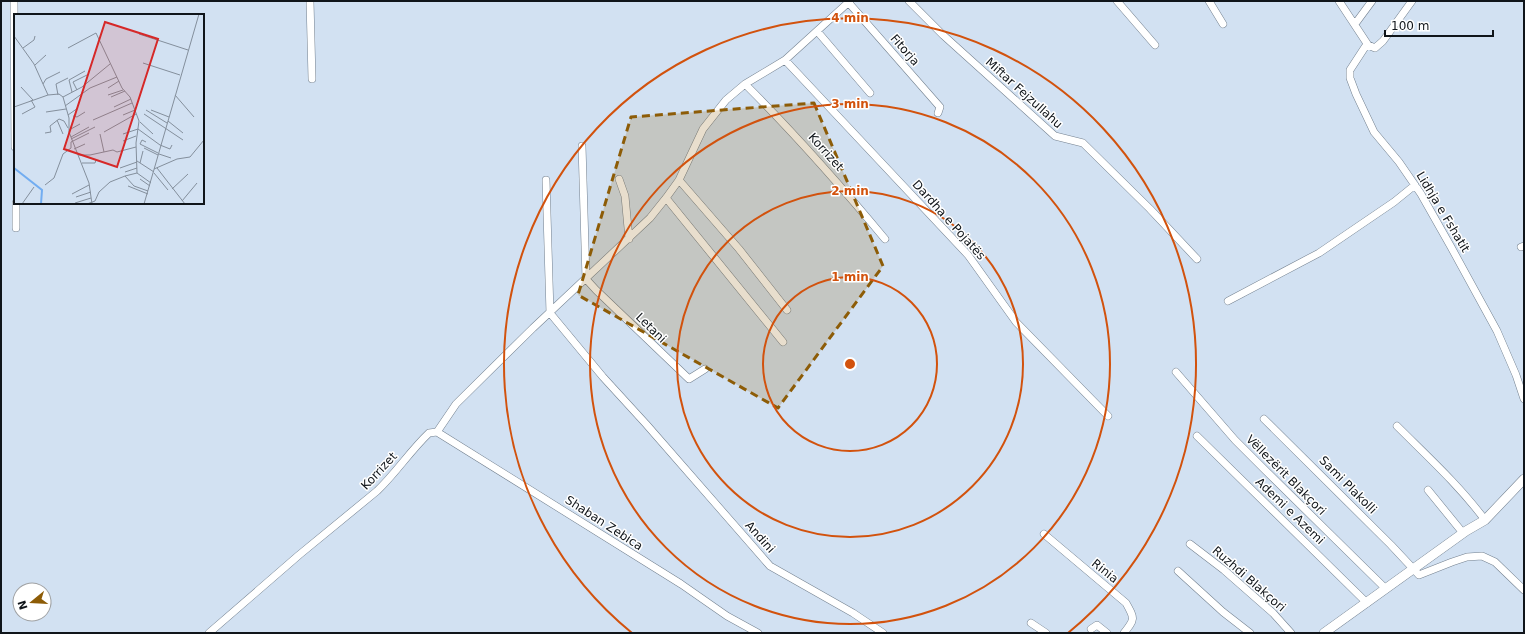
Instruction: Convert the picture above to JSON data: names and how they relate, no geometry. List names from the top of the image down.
{
  "streets": {
    "street": [
      "Fitorja",
      "Miftar Fejzullahu",
      "Korrizet",
      "Lidhja e Fshatit",
      "Dardha e Pojatës",
      "Letani",
      "Vëllezërit Blakçori",
      "Sami Plakolli",
      "Ademi e Azemi",
      "Shaban Zebica",
      "Andini",
      "Rinia",
      "Ruzhdi Blakçori"
    ]
  },
  "crossings": [
    ["Fitorja", "Korrizet"],
    ["Fitorja", "Dardha e Pojatës"],
    ["Korrizet", "Dardha e Pojatës"],
    ["Korrizet", "Letani"],
    ["Korrizet", "Shaban Zebica"],
    ["Korrizet", "Andini"]
  ],
  "scale_bar": "100 m",
  "north": "left",
  "rings": [
    "4 min",
    "3 min",
    "2 min",
    "1 min"
  ]
}
